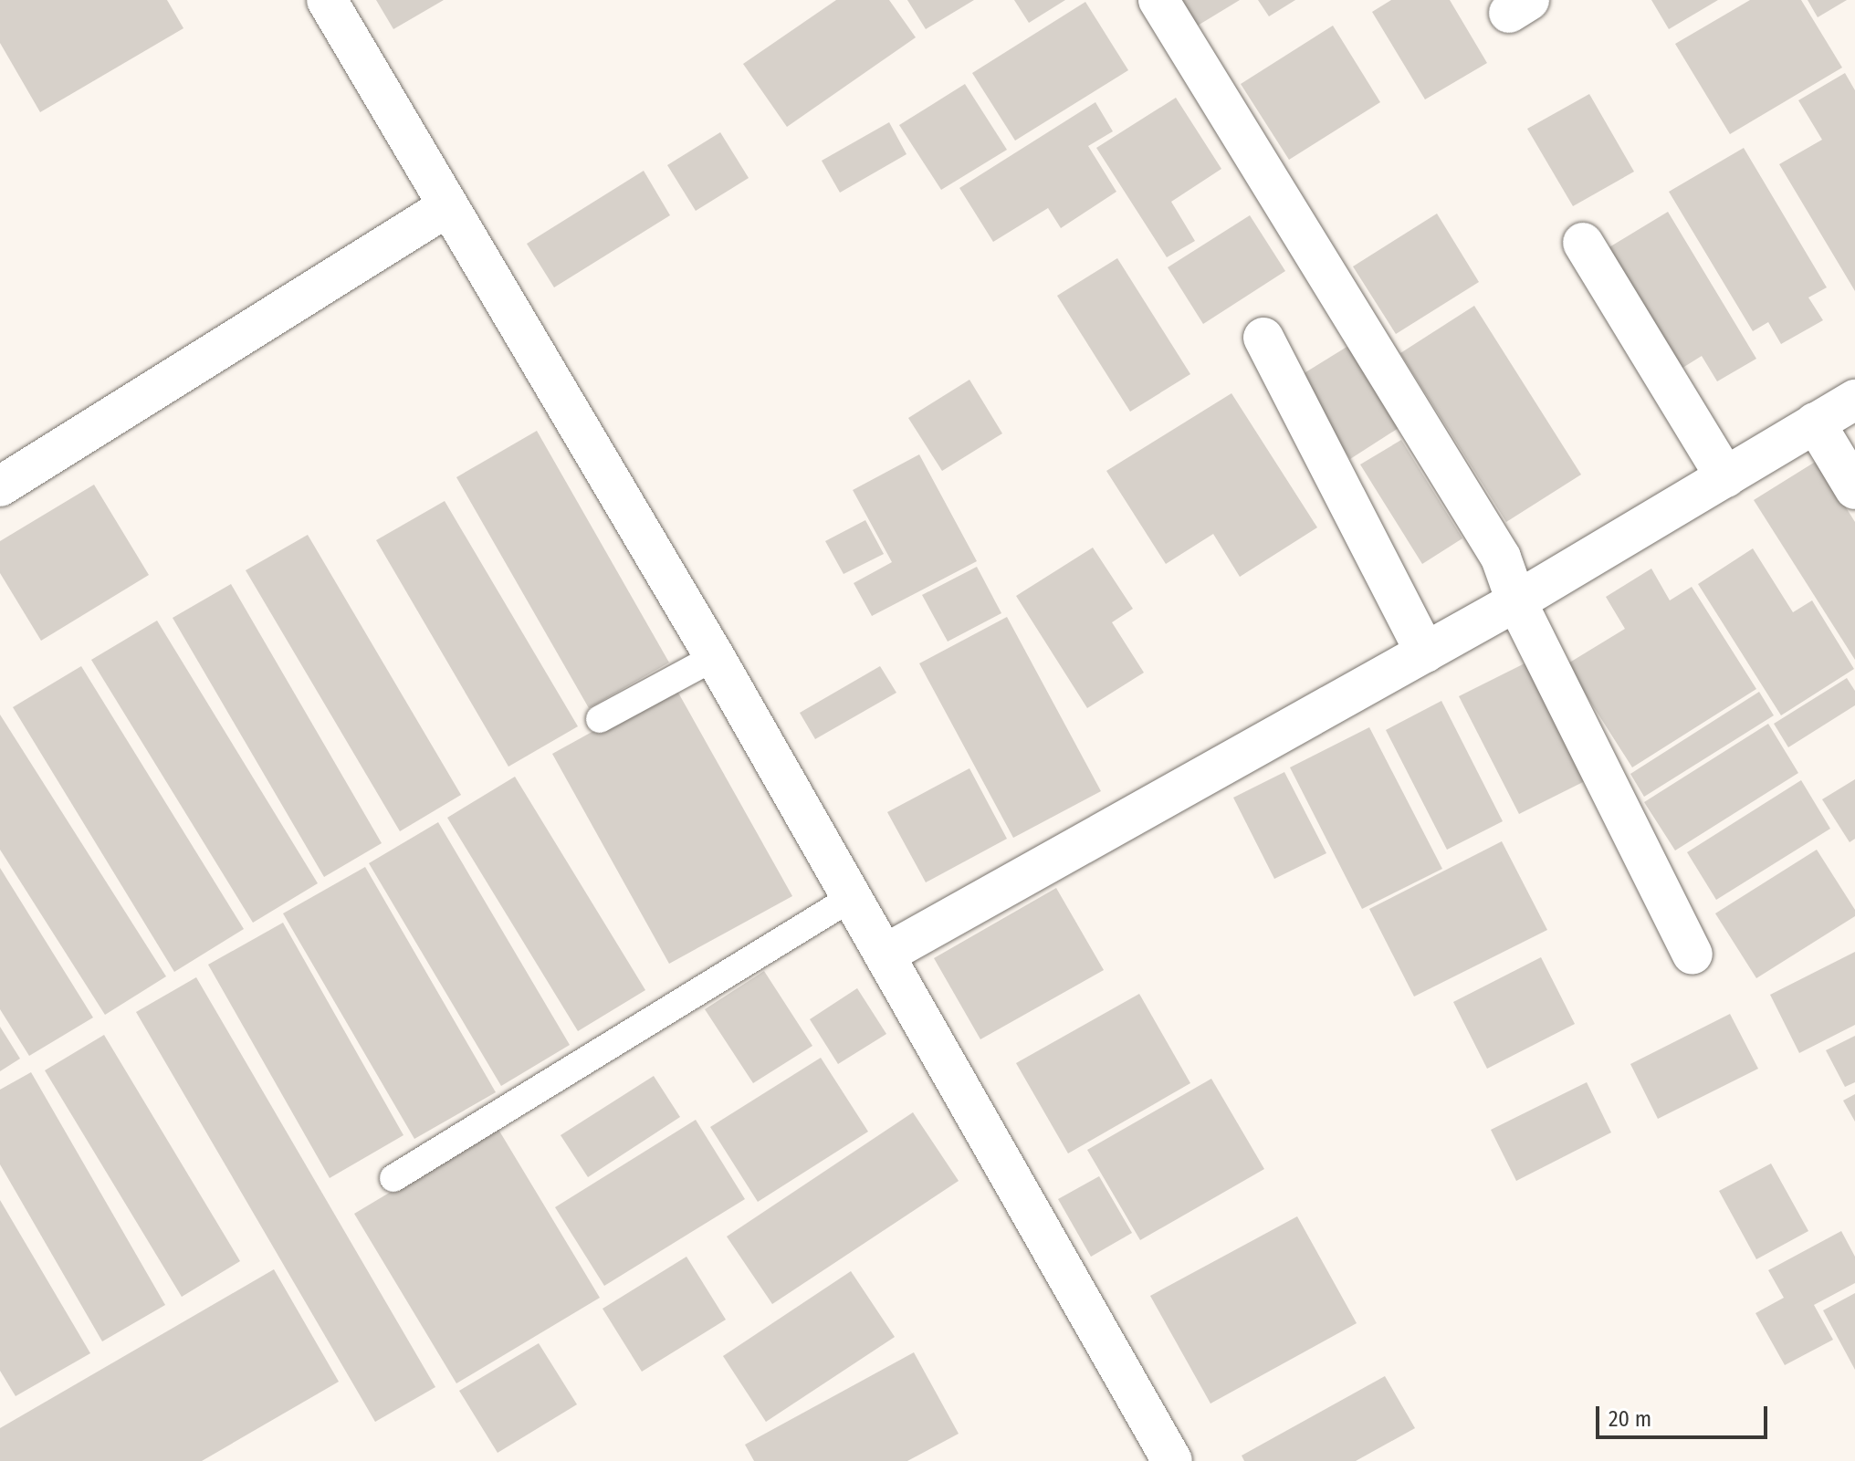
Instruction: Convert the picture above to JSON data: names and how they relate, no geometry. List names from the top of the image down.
{
  "scale_bar": "20 m"
}
